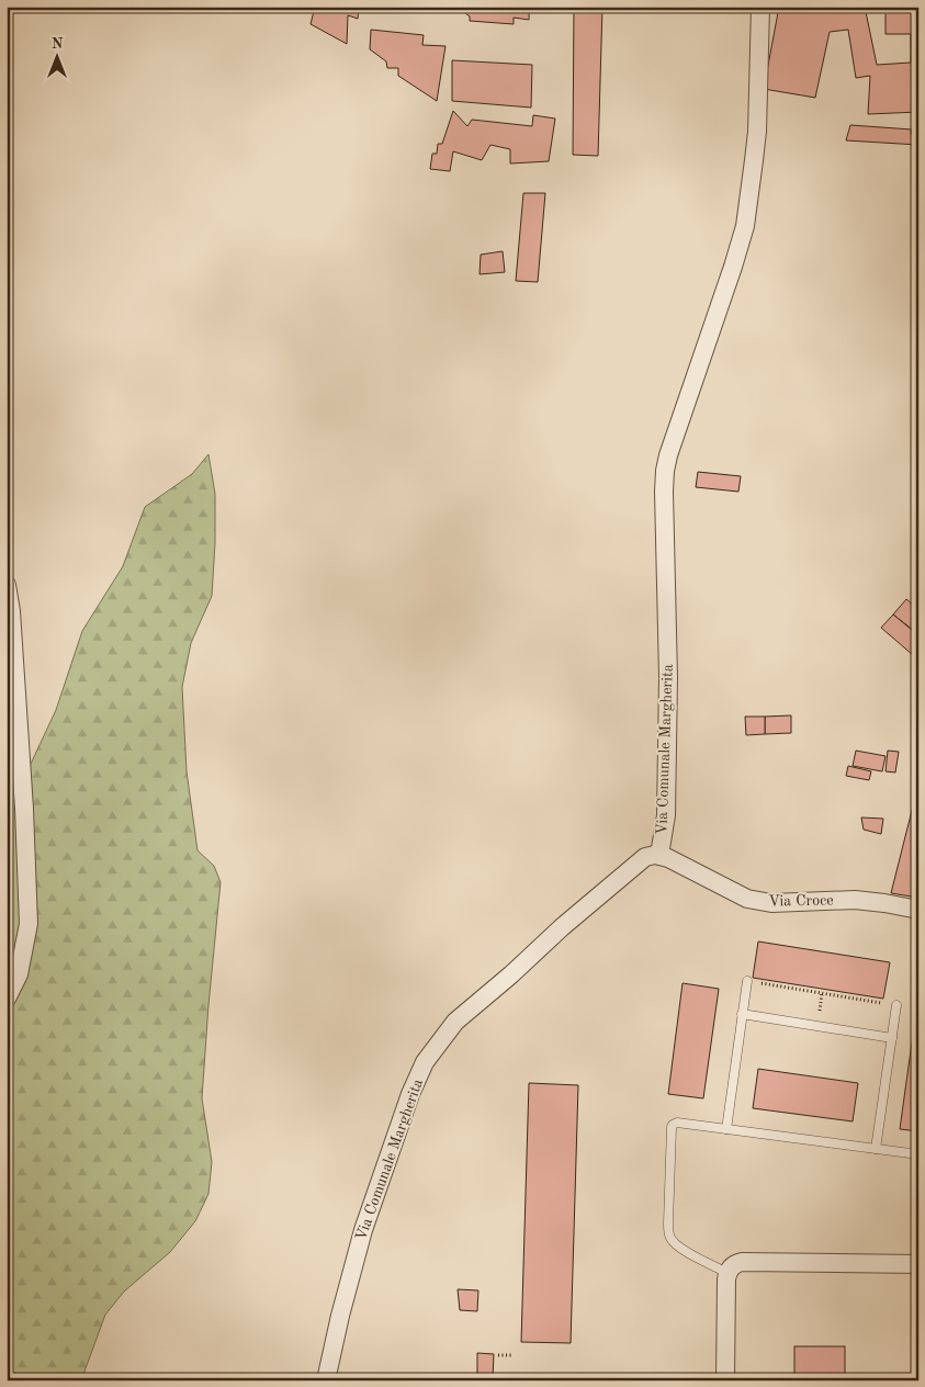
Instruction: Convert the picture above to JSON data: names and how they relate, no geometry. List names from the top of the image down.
{
  "streets": {
    "street": ["Via Comunale Margherita", "Via Croce"]
  },
  "crossings": [
    ["Via Comunale Margherita", "Via Croce"]
  ],
  "north": "top"
}
